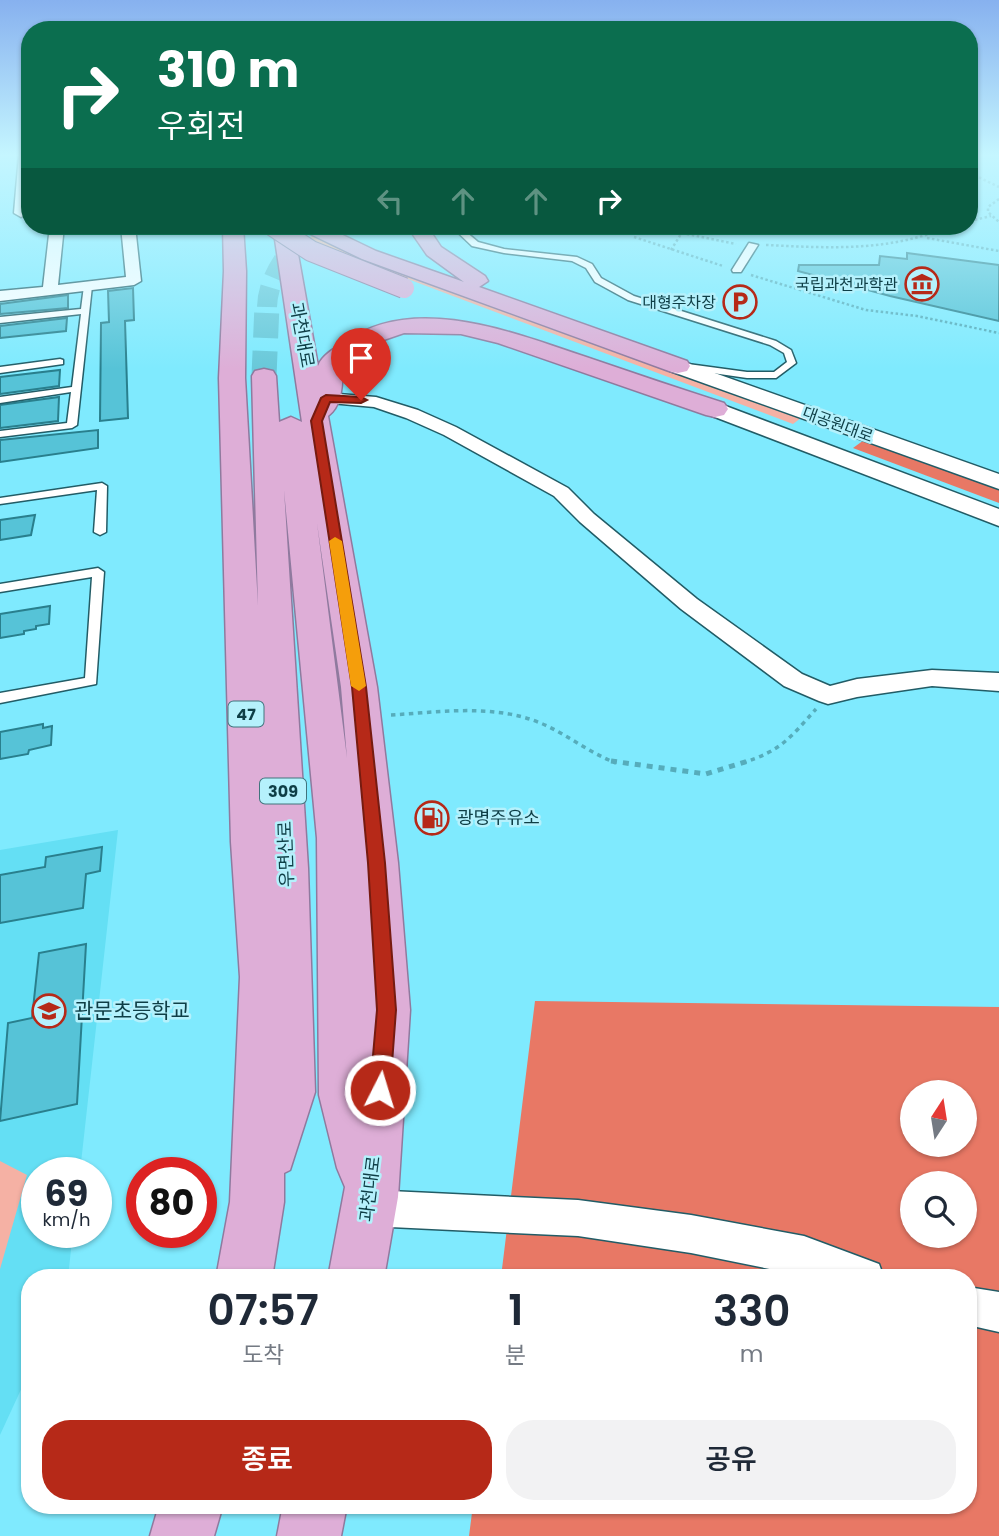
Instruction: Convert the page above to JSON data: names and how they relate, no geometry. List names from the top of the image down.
{
  "streets": {
    "highway": [
      "과천대로",
      "47",
      "309",
      "우면산로"
    ],
    "street": ["대공원대로"]
  },
  "crossings": [
    ["과천대로", "우면산로"],
    ["47", "우면산로"]
  ],
  "places": {
    "museum": ["국립과천과학관"],
    "parking": ["대형주차장"],
    "fuel station": ["광명주유소"],
    "school or university": ["관문초등학교"]
  },
  "north": "top",
  "page": {
    "turn": ["310 m", "우회전"],
    "speed": "69 km/h",
    "limit": "80",
    "eta": [
      "07:57",
      "도착",
      "1",
      "분",
      "330",
      "m"
    ],
    "buttons": ["종료", "공유"]
  }
}
